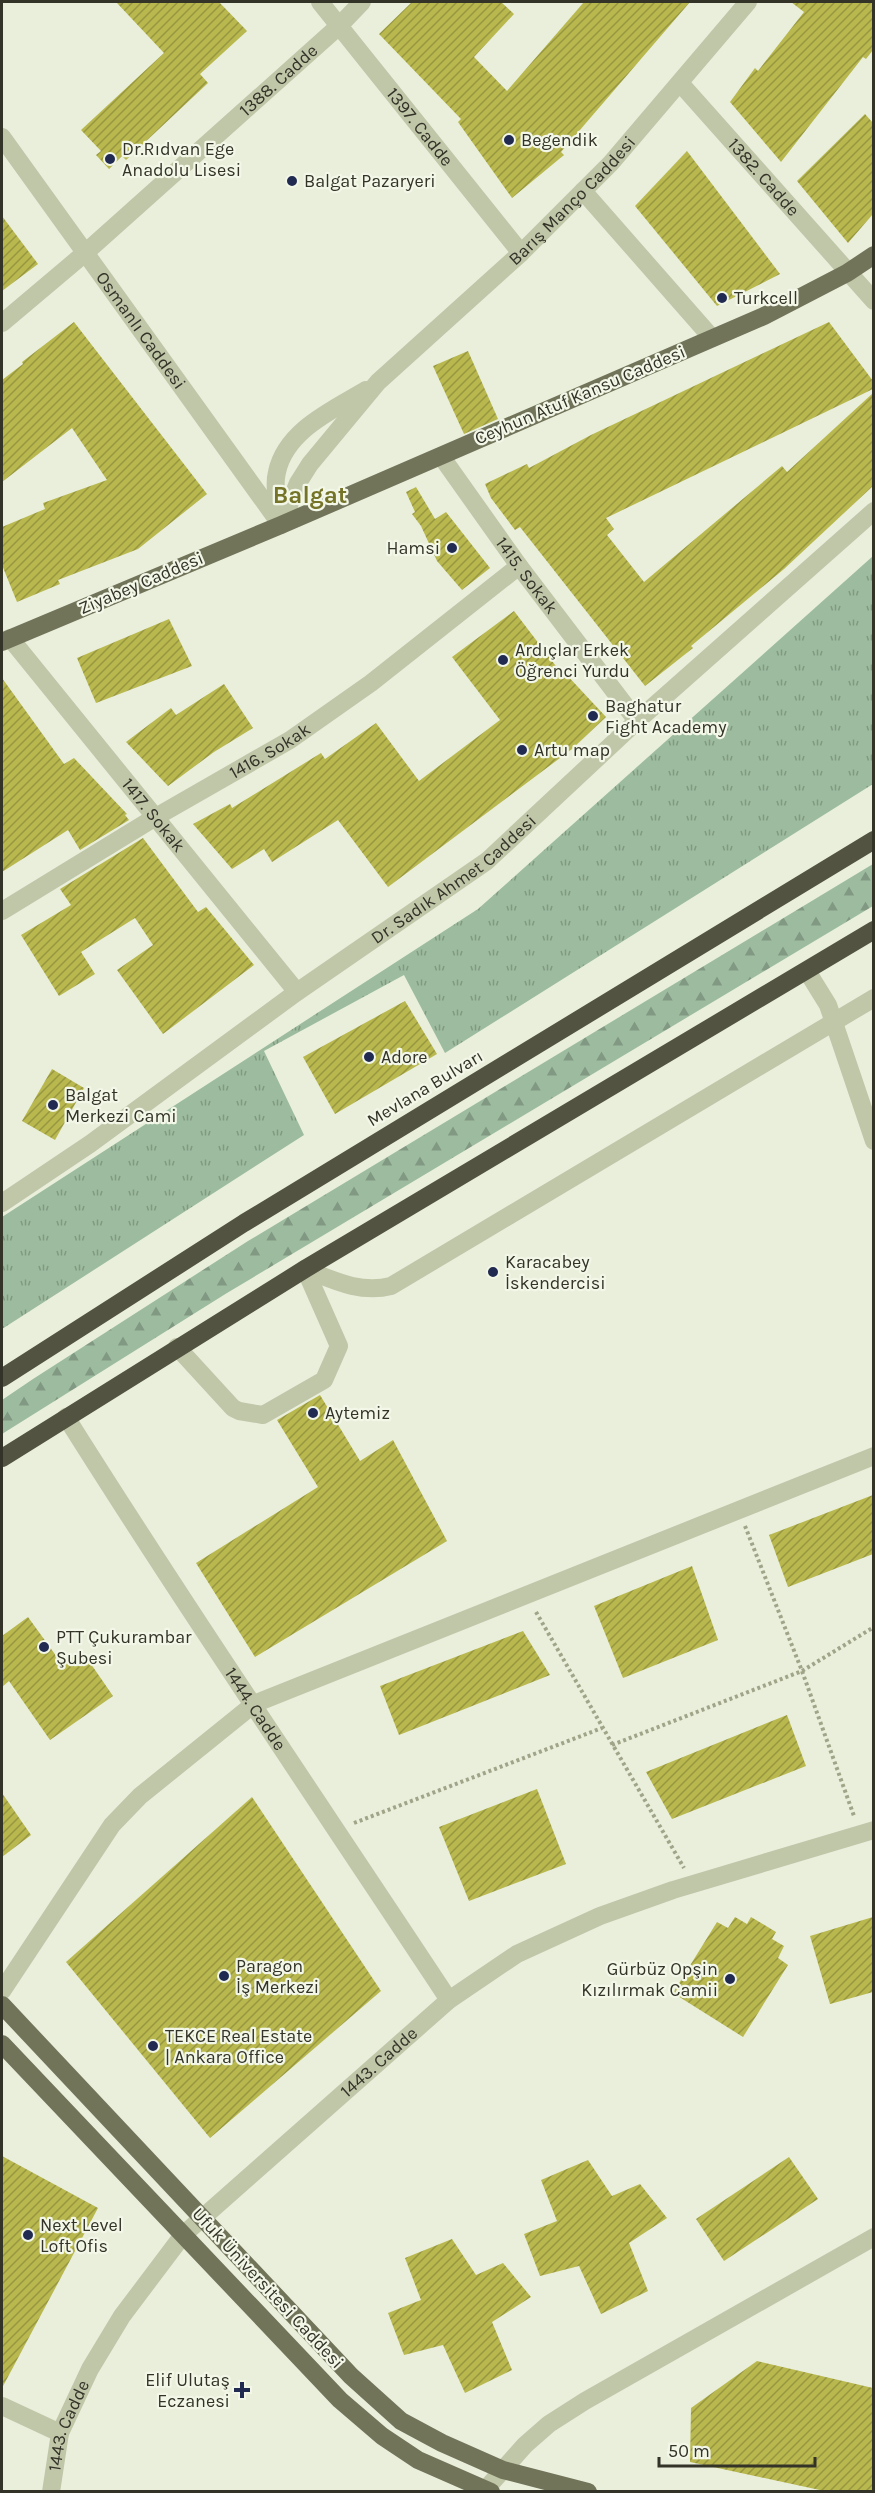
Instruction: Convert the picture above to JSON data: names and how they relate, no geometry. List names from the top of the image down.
{
  "streets": {
    "highway": ["Mevlana Bulvarı"],
    "main road": ["Ceyhun Atuf Kansu Caddesi", "Ziyabey Caddesi", "Ufuk Üniversitesi Caddesi"],
    "street": [
      "1388. Cadde",
      "1397. Cadde",
      "1382. Cadde",
      "Barış Manço Caddesi",
      "Osmanlı Caddesi",
      "1415. Sokak",
      "1416. Sokak",
      "1417. Sokak",
      "Dr. Sadık Ahmet Caddesi",
      "1444. Cadde",
      "1443. Cadde"
    ]
  },
  "crossings": [
    ["1388. Cadde", "1397. Cadde"],
    ["1388. Cadde", "Osmanlı Caddesi"],
    ["1397. Cadde", "Barış Manço Caddesi"],
    ["1382. Cadde", "Barış Manço Caddesi"],
    ["1382. Cadde", "Ceyhun Atuf Kansu Caddesi"],
    ["Barış Manço Caddesi", "Osmanlı Caddesi"],
    ["Barış Manço Caddesi", "Ceyhun Atuf Kansu Caddesi"],
    ["Barış Manço Caddesi", "Ziyabey Caddesi"],
    ["Osmanlı Caddesi", "Ceyhun Atuf Kansu Caddesi"],
    ["Osmanlı Caddesi", "Ziyabey Caddesi"],
    ["Ceyhun Atuf Kansu Caddesi", "1415. Sokak"],
    ["Ceyhun Atuf Kansu Caddesi", "Ziyabey Caddesi"],
    ["1415. Sokak", "1416. Sokak"],
    ["1415. Sokak", "Dr. Sadık Ahmet Caddesi"],
    ["Ziyabey Caddesi", "1417. Sokak"],
    ["1416. Sokak", "1417. Sokak"],
    ["1417. Sokak", "Dr. Sadık Ahmet Caddesi"],
    ["1444. Cadde", "1443. Cadde"],
    ["1443. Cadde", "Ufuk Üniversitesi Caddesi"]
  ],
  "districts": ["Balgat"],
  "places": {
    "other": [
      "Begendik",
      "Dr.Rıdvan Ege Anadolu Lisesi",
      "Balgat Pazaryeri",
      "Turkcell",
      "Hamsi",
      "Ardıçlar Erkek Öğrenci Yurdu",
      "Baghatur Fight Academy",
      "Artu map",
      "Adore",
      "Balgat Merkezi Cami",
      "Karacabey İskendercisi",
      "Aytemiz",
      "PTT Çukurambar Şubesi",
      "Paragon İş Merkezi",
      "Gürbüz Opşin Kızılırmak Camii",
      "TEKCE Real Estate | Ankara Office",
      "Next Level Loft Ofis"
    ],
    "health": ["Elif Ulutaş Eczanesi"]
  },
  "scale_bar": "50 m"
}
